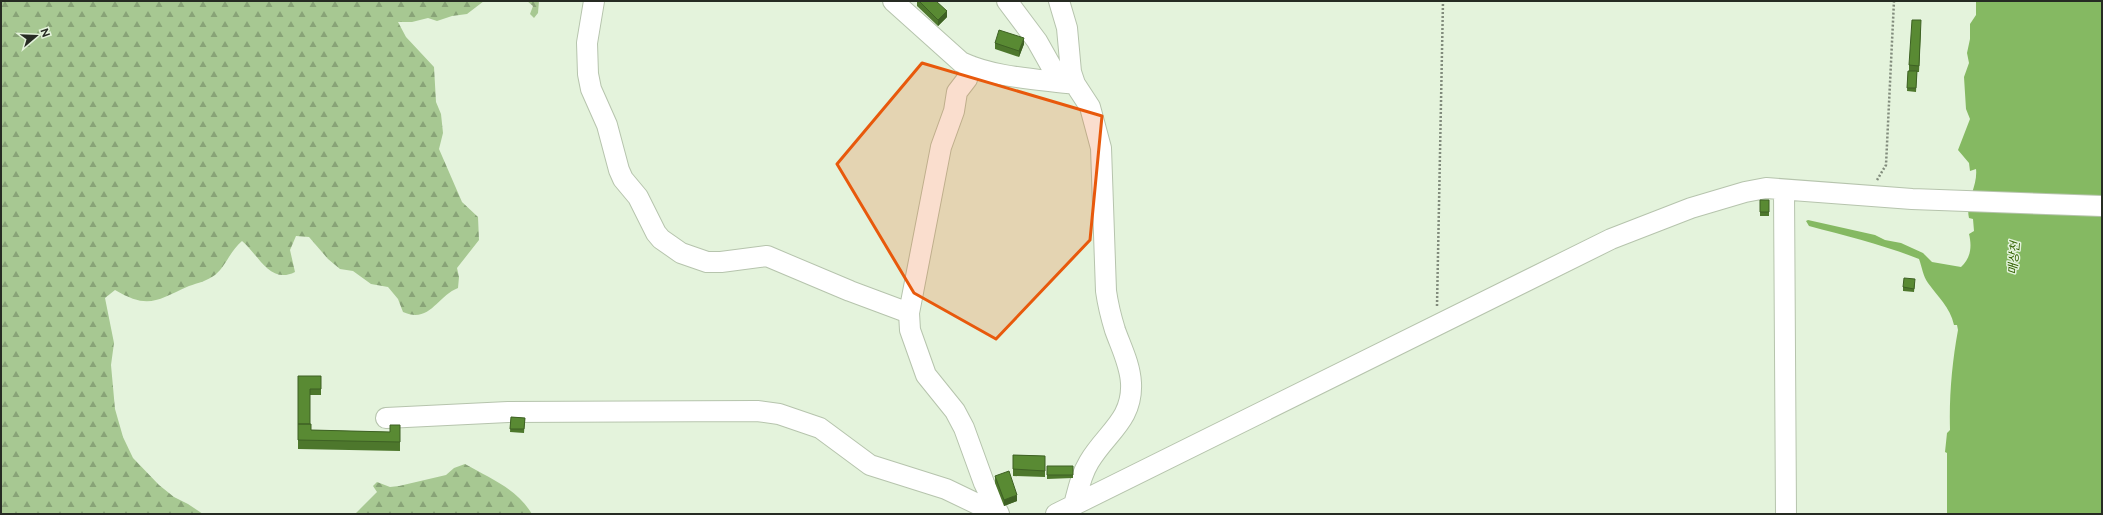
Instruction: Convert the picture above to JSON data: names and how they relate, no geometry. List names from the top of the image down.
{
  "water": ["매상천"],
  "north": "right"
}
